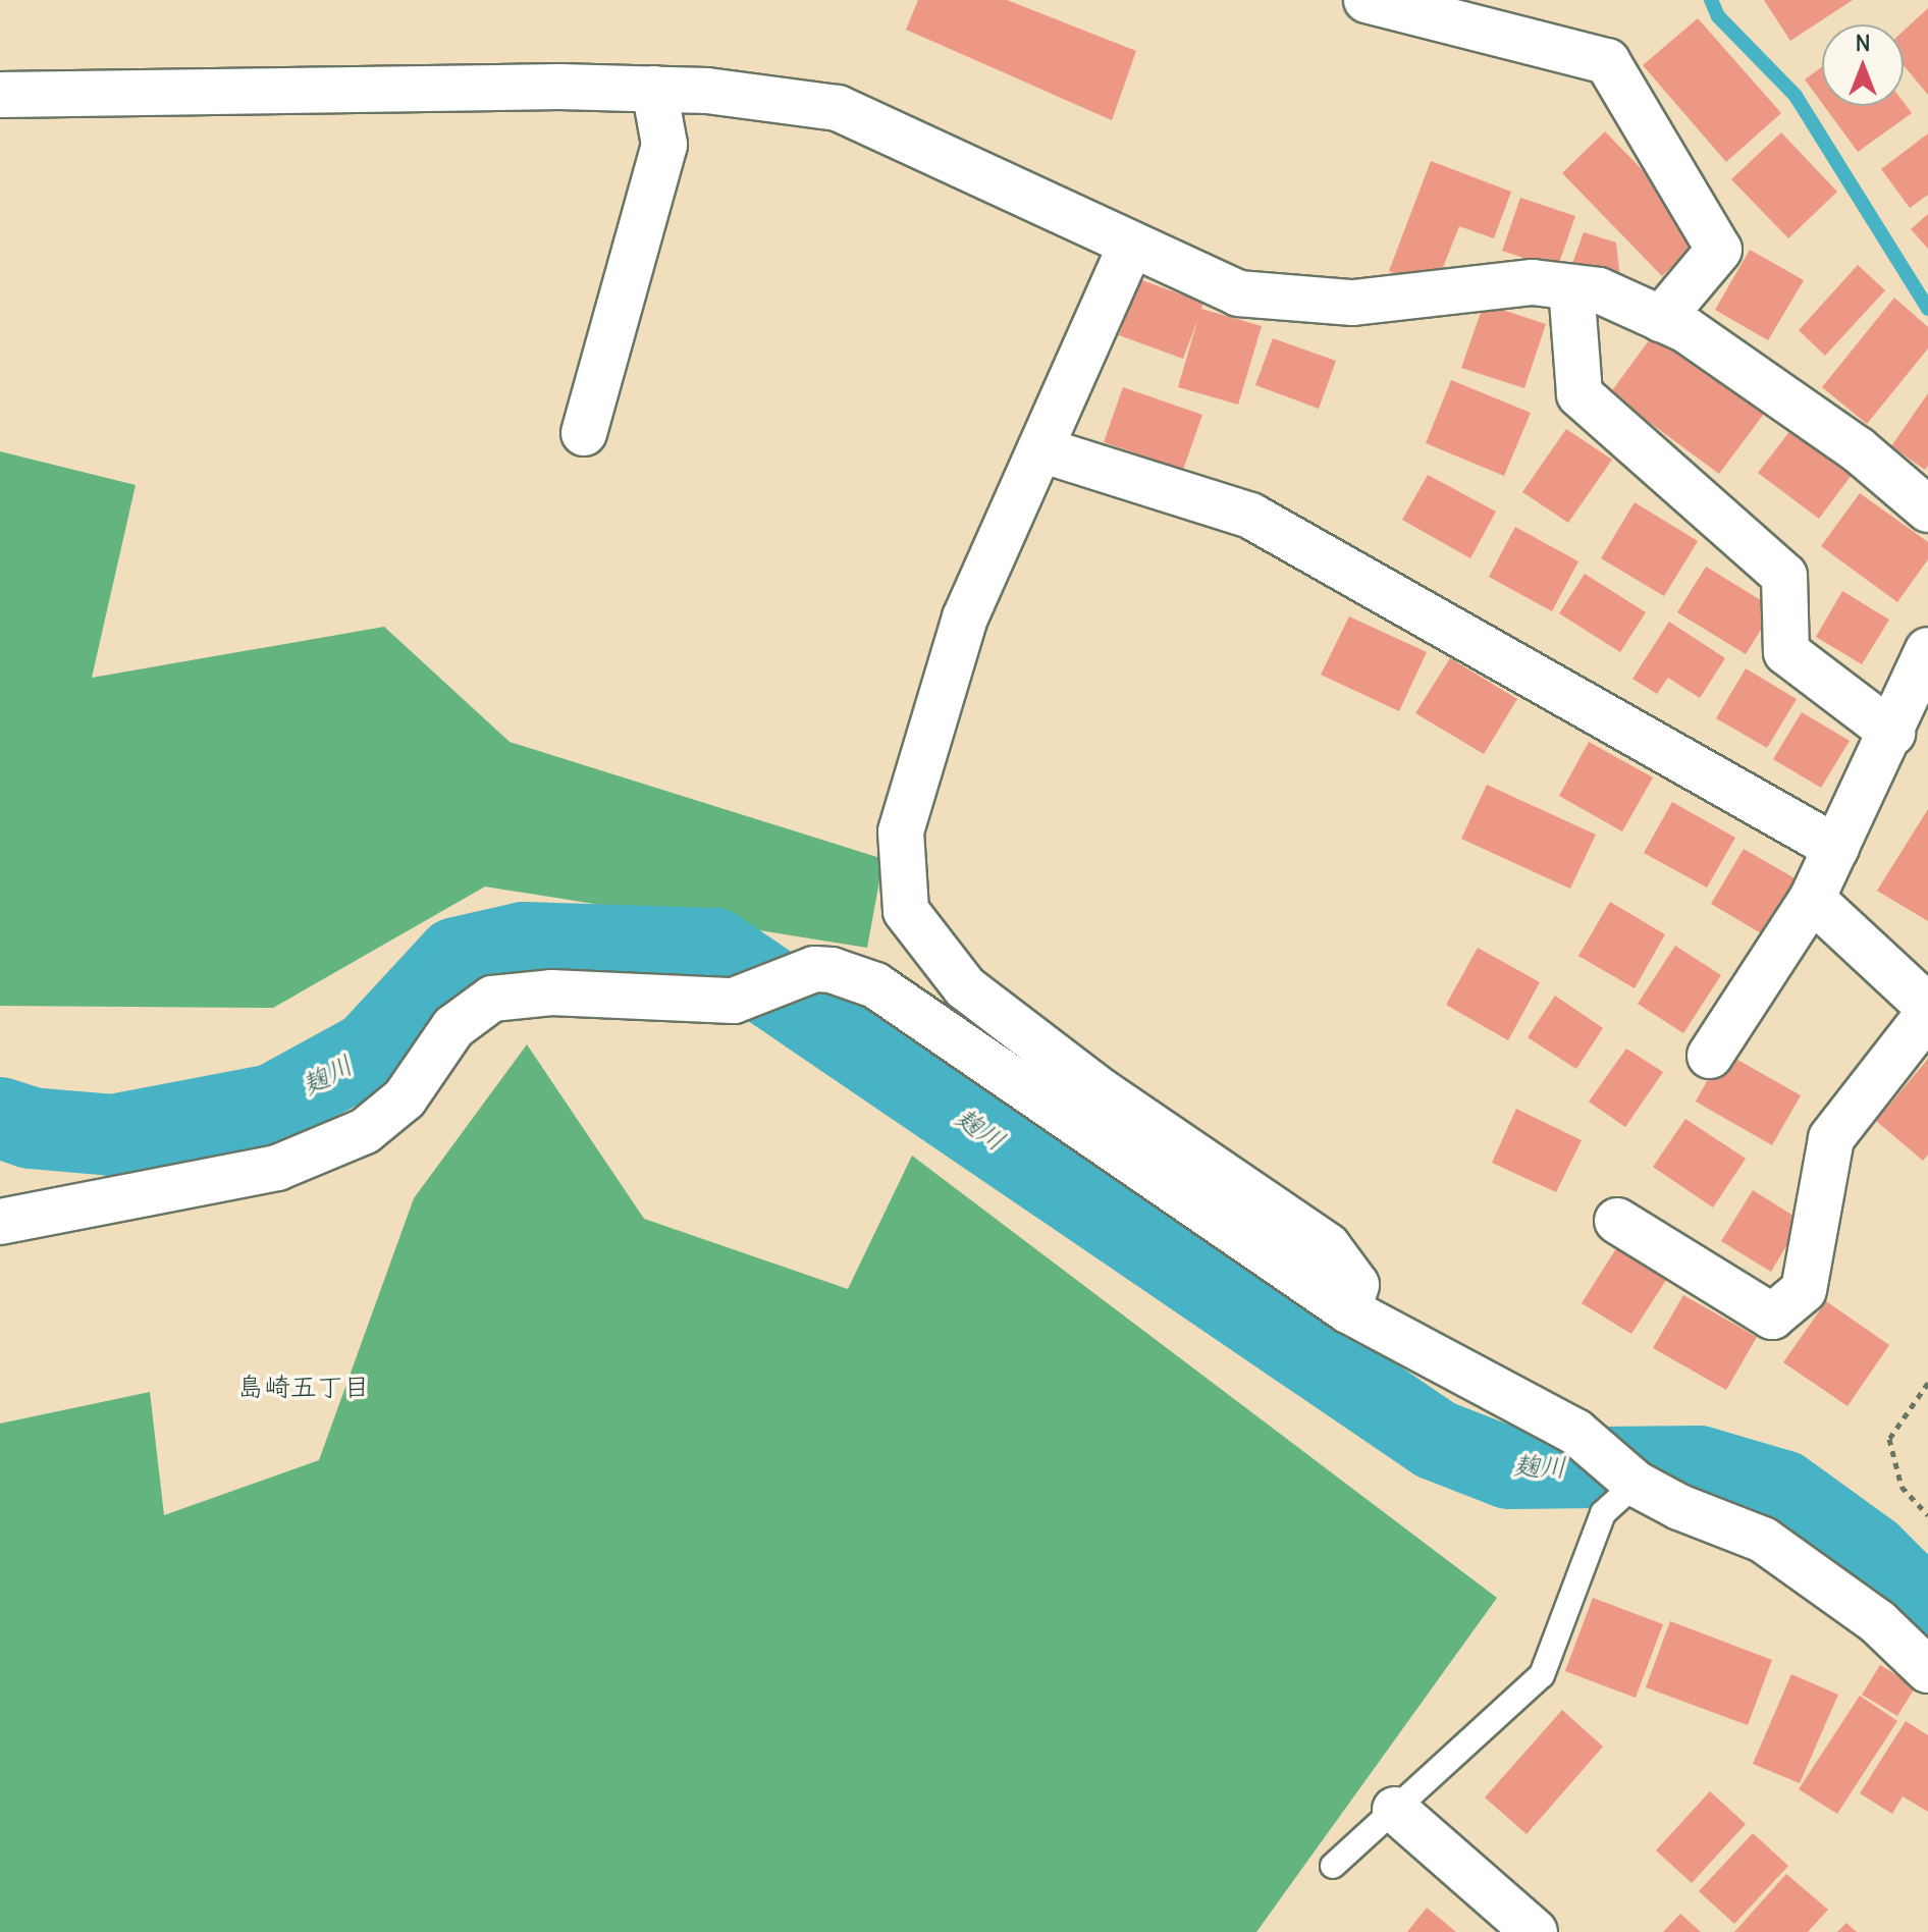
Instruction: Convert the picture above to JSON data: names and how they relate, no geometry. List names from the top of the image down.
{
  "districts": ["島崎五丁目"],
  "water": ["麹川"],
  "north": "top"
}
